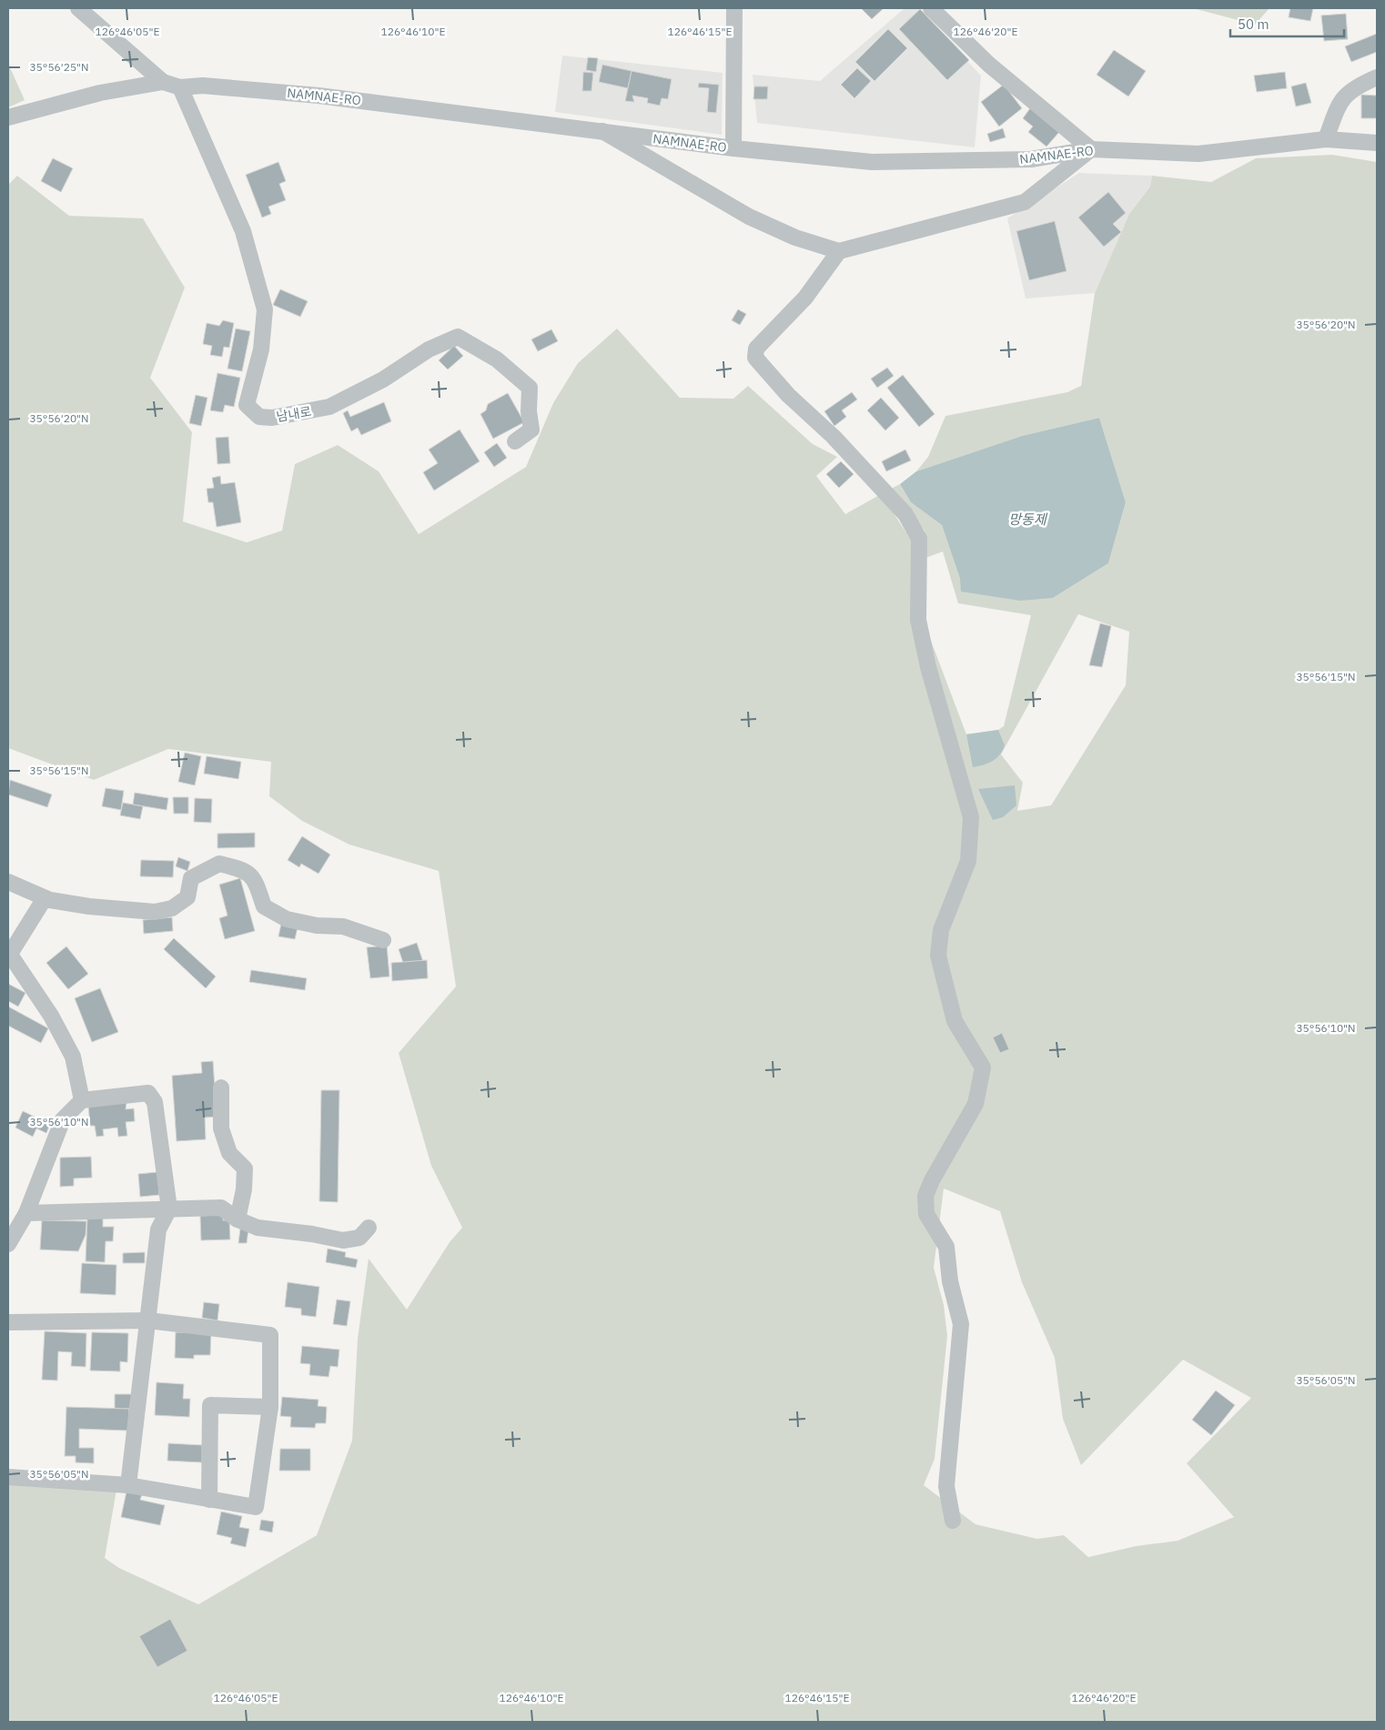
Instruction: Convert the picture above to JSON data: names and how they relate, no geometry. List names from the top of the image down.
{
  "streets": {
    "street": ["NAMNAE-RO", "남내로"]
  },
  "crossings": [
    ["NAMNAE-RO", "남내로"]
  ],
  "water": ["망동제"],
  "scale_bar": "50 m",
  "coordinates": [
    "126°46'05\"E",
    "126°46'10\"E",
    "126°46'15\"E",
    "126°46'20\"E",
    "35°56'25\"N",
    "35°56'20\"N",
    "35°56'15\"N",
    "35°56'10\"N",
    "35°56'05\"N"
  ]
}
